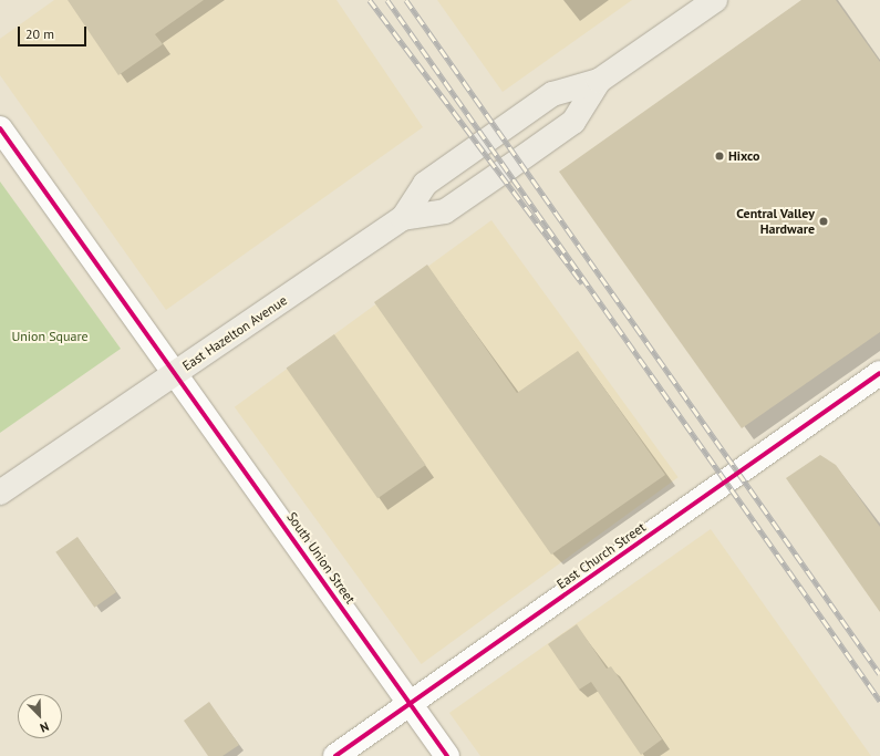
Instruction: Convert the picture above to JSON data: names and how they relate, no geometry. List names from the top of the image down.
{
  "streets": {
    "main road": ["East Hazelton Avenue"],
    "street": ["East Church Street", "South Union Street"]
  },
  "crossings": [
    ["East Hazelton Avenue", "South Union Street"],
    ["East Church Street", "South Union Street"]
  ],
  "parks": ["Union Square"],
  "places": ["Hixco", "Central Valley Hardware"],
  "scale_bar": "20 m",
  "north": "bottom right"
}
